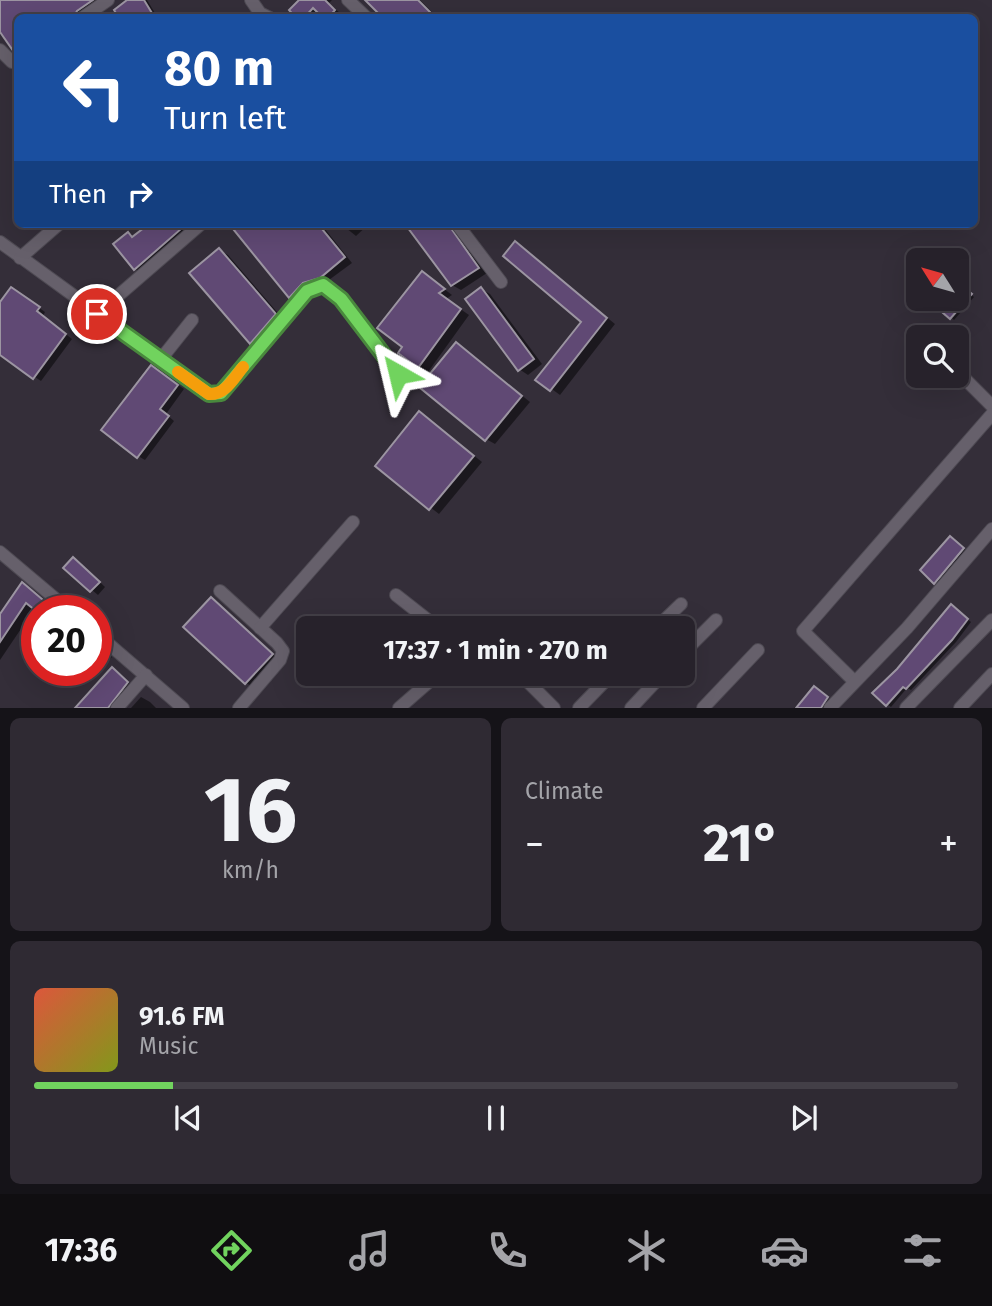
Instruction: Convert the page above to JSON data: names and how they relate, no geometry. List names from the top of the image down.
{
  "north": "top left",
  "page": {
    "turn": ["80 m", "Turn left"],
    "then": "Then",
    "limit": "20",
    "trip": "17:37 · 1 min · 270 m",
    "tile": [
      ["16", "km/h"],
      "Climate"
    ],
    "heat": ["−", "21°", "+"],
    "song": ["91.6 FM", "Music"],
    "tabs": "17:36"
  }
}
